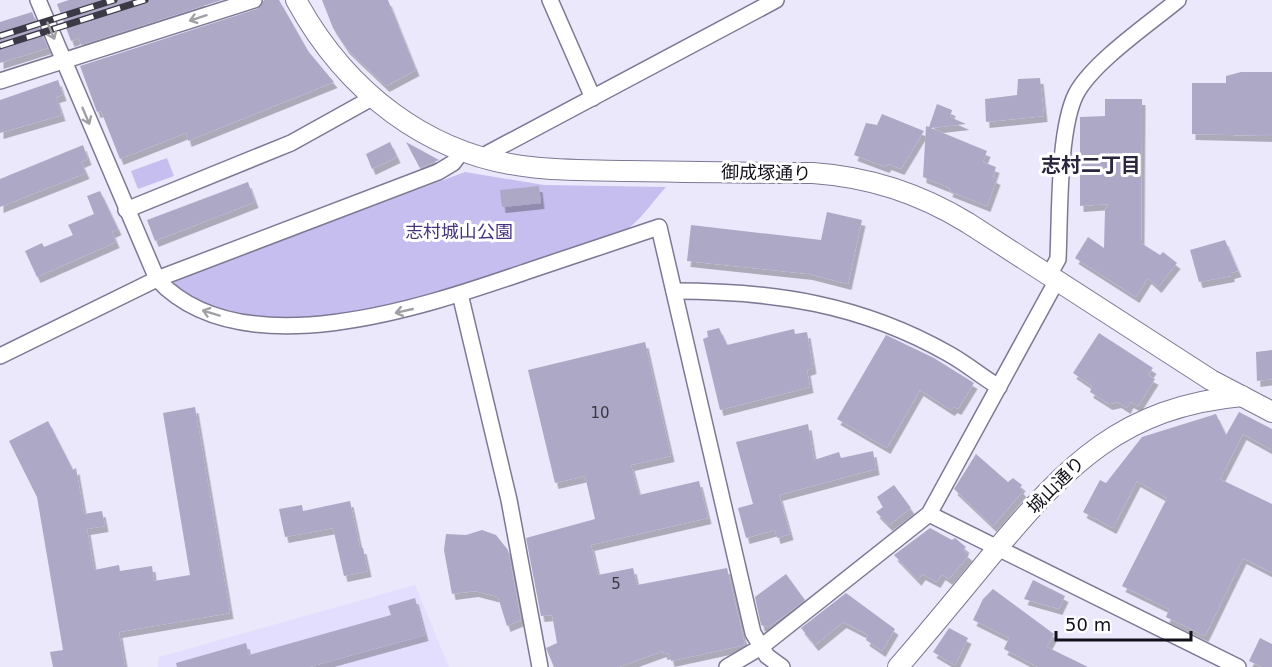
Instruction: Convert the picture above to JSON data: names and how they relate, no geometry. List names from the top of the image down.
{
  "streets": {
    "street": ["御成塚通り", "城山通り"]
  },
  "crossings": [
    ["御成塚通り", "城山通り"]
  ],
  "districts": ["志村二丁目"],
  "parks": ["志村城山公園"],
  "house_numbers": ["10", "5"],
  "scale_bar": "50 m"
}
